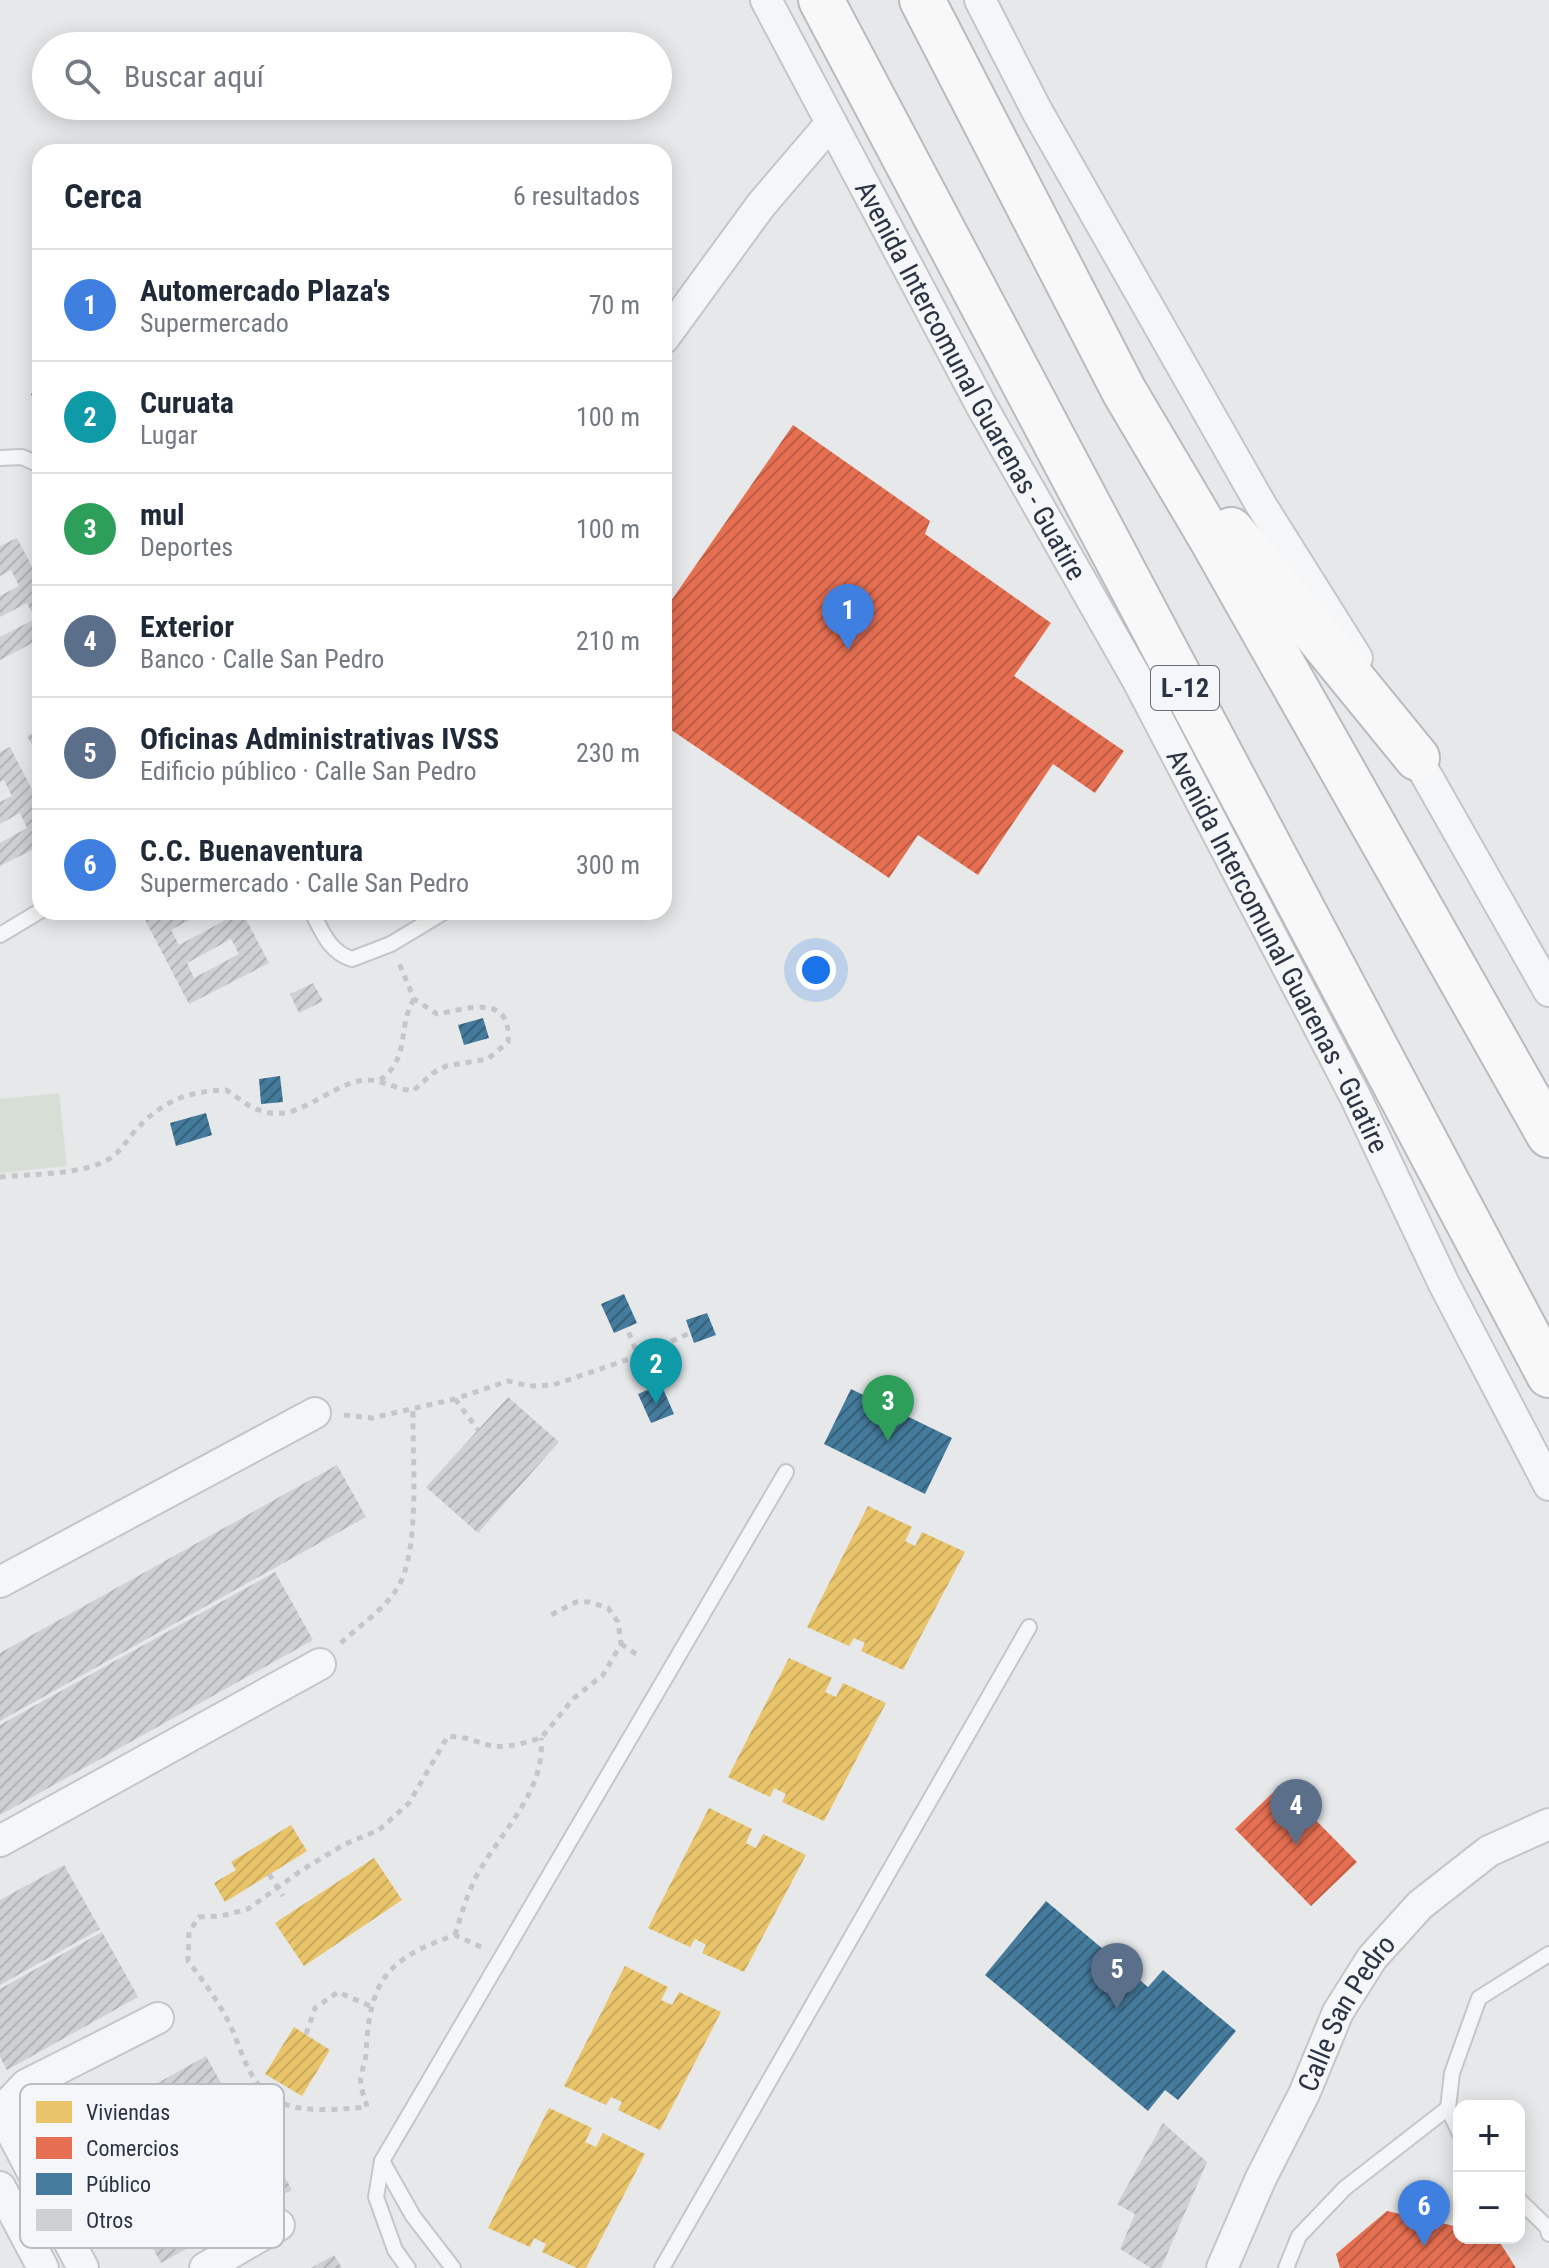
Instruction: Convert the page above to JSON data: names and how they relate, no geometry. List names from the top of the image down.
{
  "streets": {
    "highway": ["Avenida Intercomunal Guarenas - Guatire", "L-12"],
    "street": ["Calle San Pedro"]
  },
  "legend": [
    "Viviendas",
    "Comercios",
    "Público",
    "Otros"
  ],
  "page": {
    "search": "Buscar aquí",
    "heading": ["Cerca", "6 resultados"],
    "list": [
      {
        "mark": "1",
        "name": "Automercado Plaza's",
        "note": "Supermercado",
        "value": "70 m"
      },
      {
        "mark": "2",
        "name": "Curuata",
        "note": "Lugar",
        "value": "100 m"
      },
      {
        "mark": "3",
        "name": "mul",
        "note": "Deportes",
        "value": "100 m"
      },
      {
        "mark": "4",
        "name": "Exterior",
        "note": "Banco · Calle San Pedro",
        "value": "210 m"
      },
      {
        "mark": "5",
        "name": "Oficinas Administrativas IVSS",
        "note": "Edificio público · Calle San Pedro",
        "value": "230 m"
      },
      {
        "mark": "6",
        "name": "C.C. Buenaventura",
        "note": "Supermercado · Calle San Pedro",
        "value": "300 m"
      }
    ],
    "pins": [
      "1",
      "2",
      "3",
      "4",
      "5",
      "6"
    ],
    "map_buttons": ["+", "−"]
  }
}
